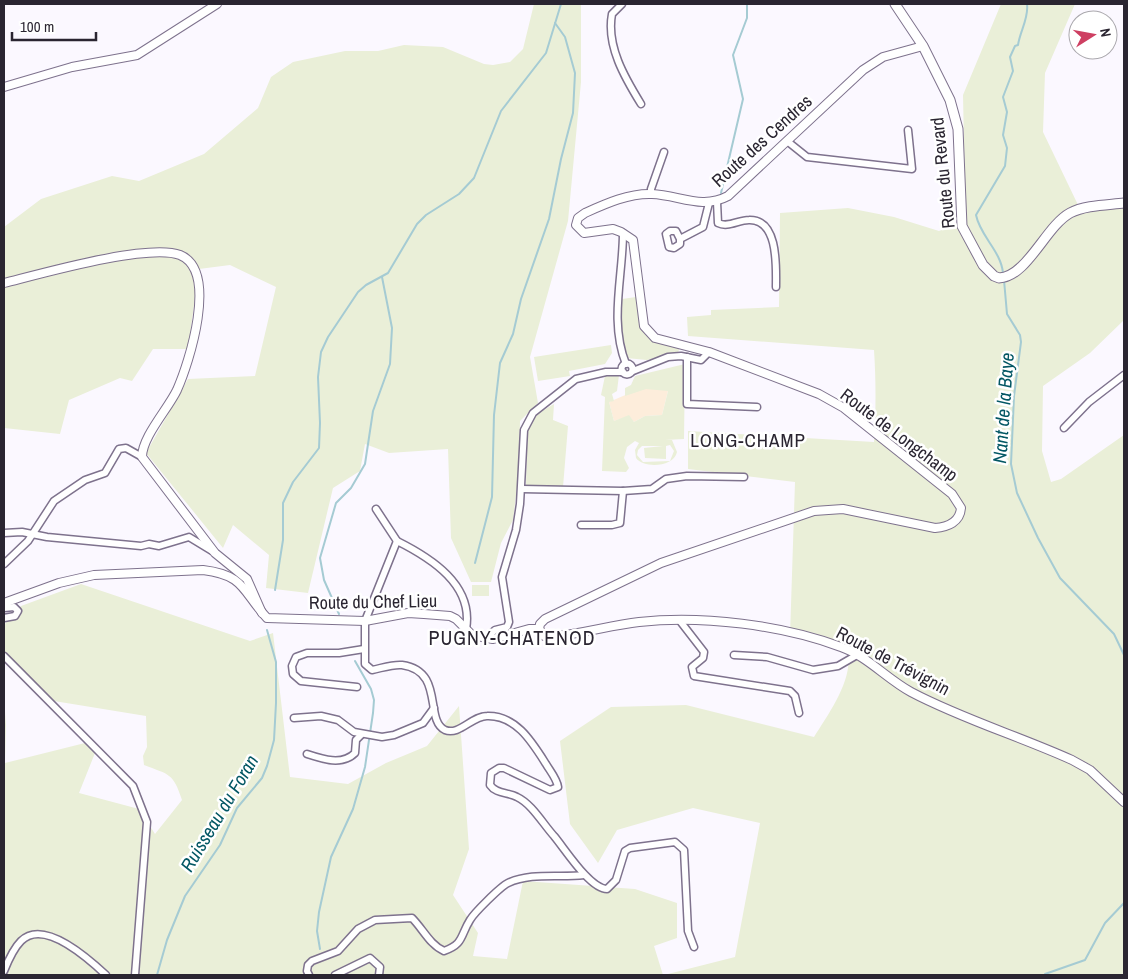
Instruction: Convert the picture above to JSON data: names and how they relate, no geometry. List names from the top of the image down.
{
  "streets": {
    "main road": ["Route du Revard"],
    "street": [
      "Route des Cendres",
      "Route de Longchamp",
      "Route du Chef Lieu",
      "Route de Trévignin"
    ]
  },
  "crossings": [
    ["Route des Cendres", "Route du Revard"],
    ["Route des Cendres", "Route de Longchamp"],
    ["Route de Longchamp", "Route de Trévignin"]
  ],
  "districts": ["LONG-CHAMP", "PUGNY-CHATENOD"],
  "water": ["Nant de la Baye", "Ruisseau du Foran"],
  "scale_bar": "100 m",
  "north": "right"
}
